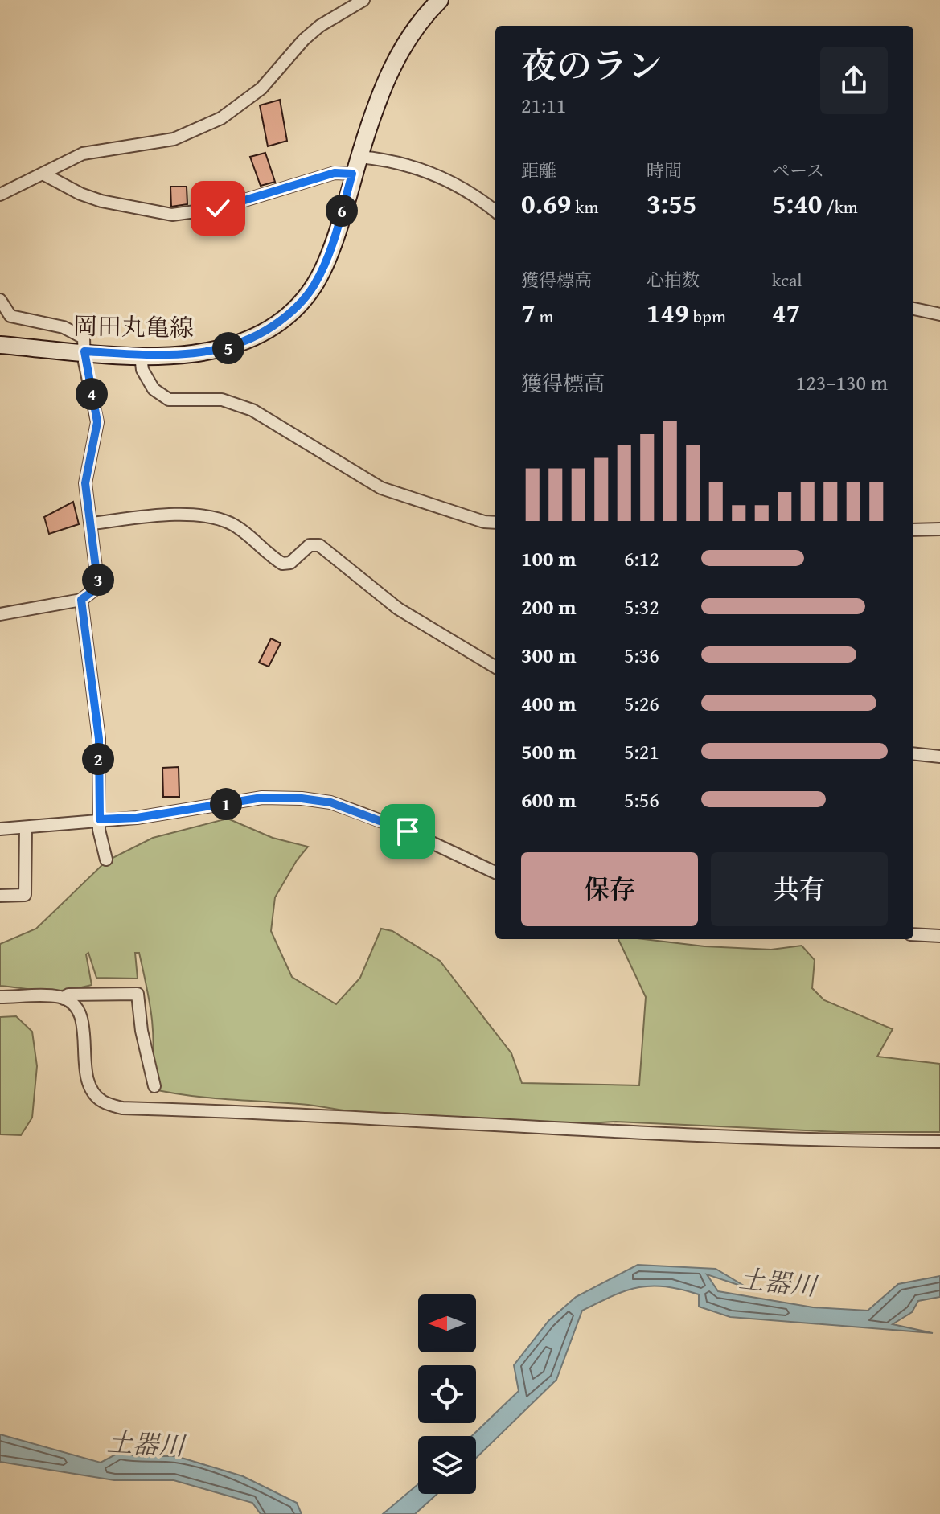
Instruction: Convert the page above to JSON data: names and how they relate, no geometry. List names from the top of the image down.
{
  "streets": {
    "main road": ["岡田丸亀線"]
  },
  "water": ["土器川"],
  "north": "left",
  "page": {
    "heading": ["夜のラン", "21:11"],
    "stats": [
      ["距離", "0.69 km"],
      ["時間", "3:55"],
      ["ペース", "5:40 /km"],
      ["獲得標高", "7 m"],
      ["心拍数", "149 bpm"],
      ["kcal", "47"]
    ],
    "pins": [
      "6",
      "5",
      "4",
      "3",
      "2",
      "1"
    ],
    "chart": ["獲得標高", "123–130 m"],
    "list": [
      {
        "name": "100 m",
        "note": "6:12"
      },
      {
        "name": "200 m",
        "note": "5:32"
      },
      {
        "name": "300 m",
        "note": "5:36"
      },
      {
        "name": "400 m",
        "note": "5:26"
      },
      {
        "name": "500 m",
        "note": "5:21"
      },
      {
        "name": "600 m",
        "note": "5:56"
      }
    ],
    "buttons": ["保存", "共有"]
  }
}
